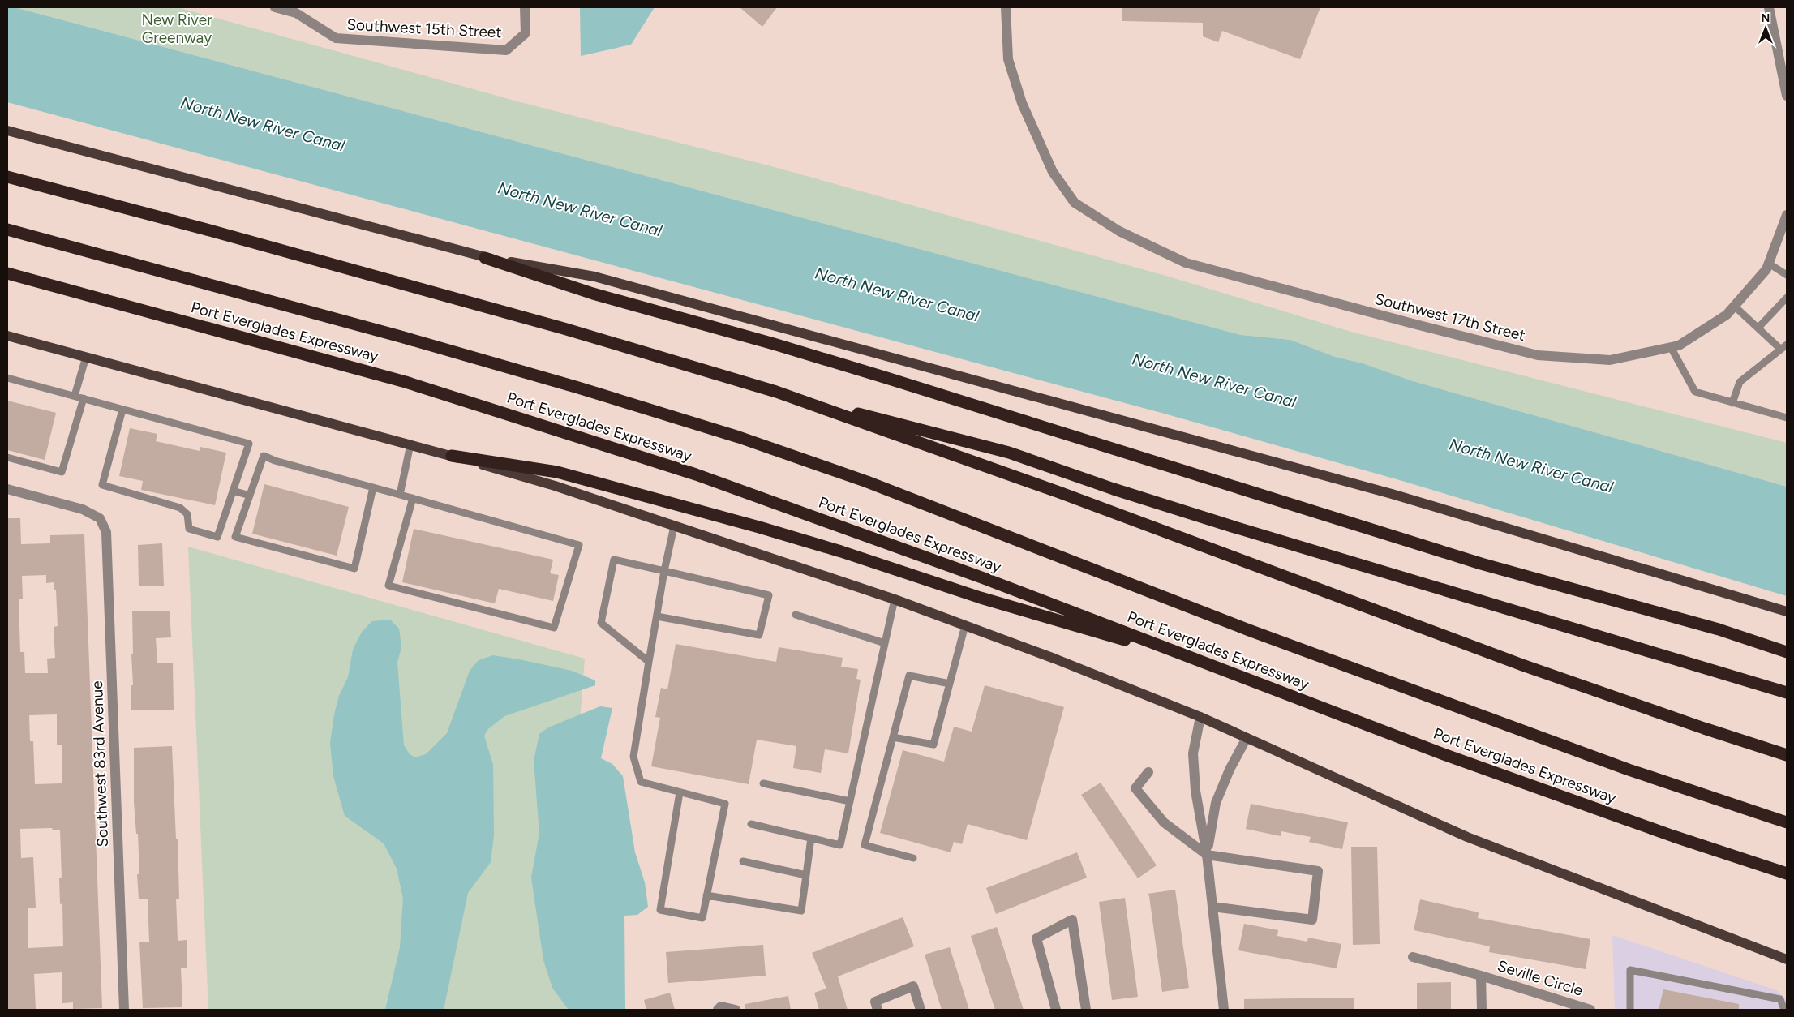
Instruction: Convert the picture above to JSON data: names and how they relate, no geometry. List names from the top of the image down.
{
  "streets": {
    "highway": ["Port Everglades Expressway"],
    "street": [
      "Southwest 15th Street",
      "Southwest 17th Street",
      "Southwest 83rd Avenue",
      "Seville Circle"
    ]
  },
  "water": ["North New River Canal"],
  "parks": ["New River Greenway"],
  "north": "top"
}
